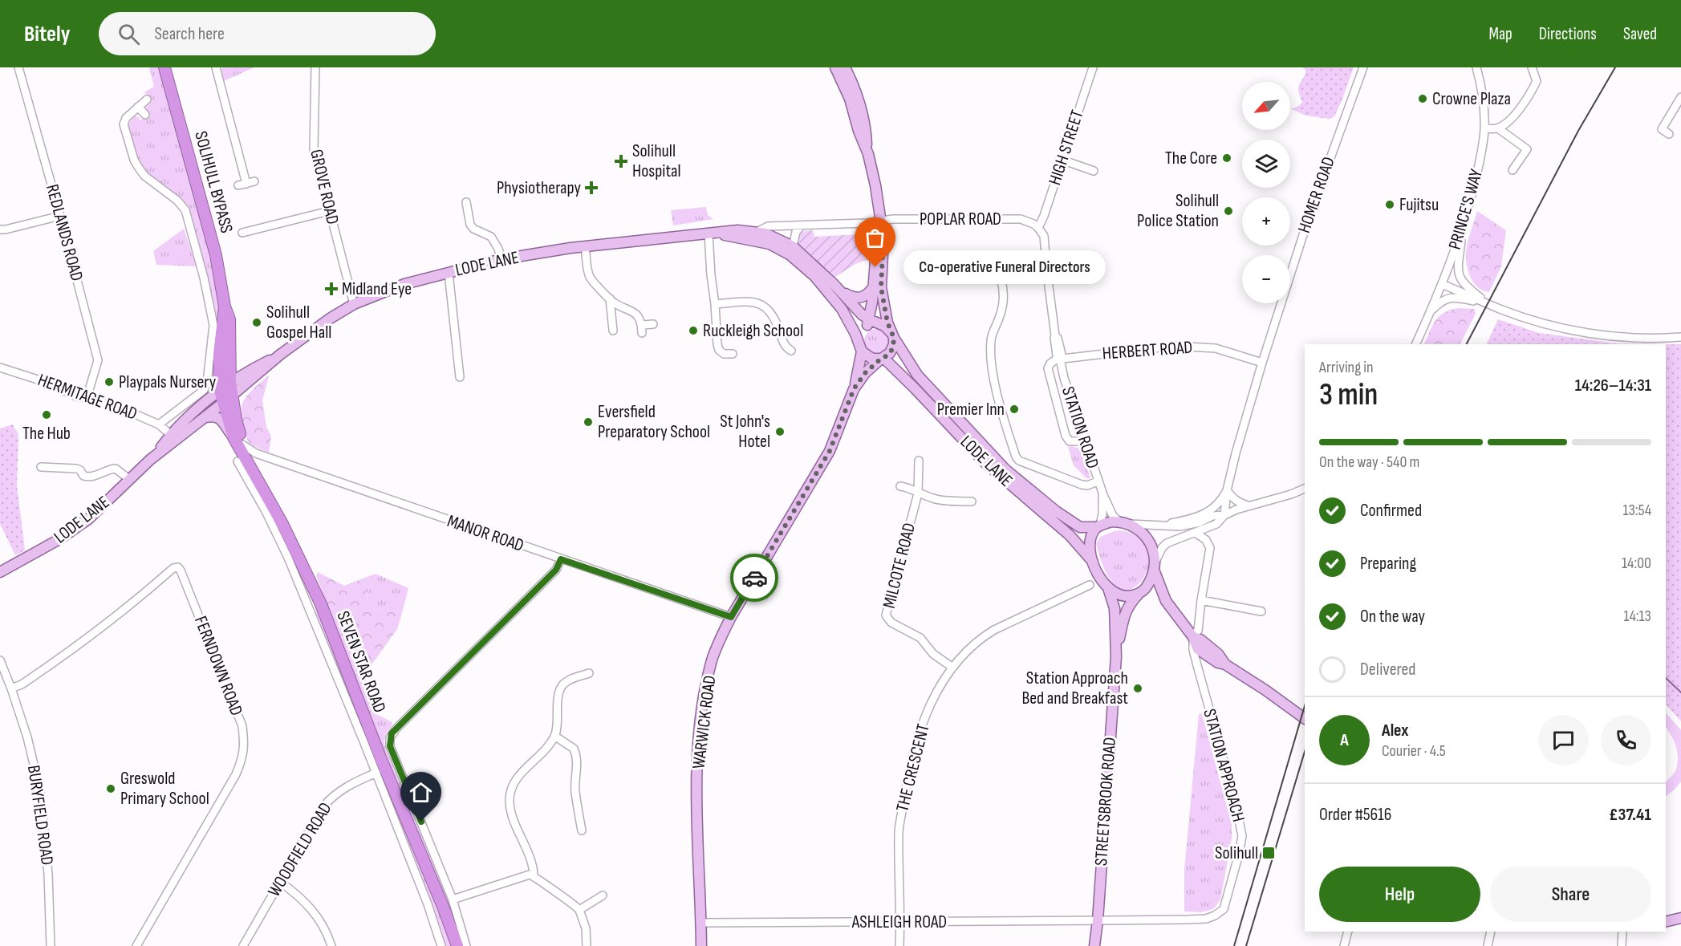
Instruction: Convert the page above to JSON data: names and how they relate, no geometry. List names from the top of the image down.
{
  "streets": {
    "highway": ["SOLIHULL BYPASS", "SEVEN STAR ROAD"],
    "main road": ["LODE LANE", "WARWICK ROAD", "STREETSBROOK ROAD"],
    "street": [
      "HIGH STREET",
      "GROVE ROAD",
      "HOMER ROAD",
      "PRINCE'S WAY",
      "POPLAR ROAD",
      "REDLANDS ROAD",
      "HERBERT ROAD",
      "HERMITAGE ROAD",
      "STATION ROAD",
      "MANOR ROAD",
      "MILCOTE ROAD",
      "FERNDOWN ROAD",
      "STATION APPROACH",
      "THE CRESCENT",
      "BURYFIELD ROAD",
      "WOODFIELD ROAD",
      "ASHLEIGH ROAD"
    ]
  },
  "crossings": [
    ["HIGH STREET", "POPLAR ROAD"],
    ["HIGH STREET", "STATION ROAD"],
    ["SOLIHULL BYPASS", "LODE LANE"],
    ["SOLIHULL BYPASS", "SEVEN STAR ROAD"],
    ["GROVE ROAD", "LODE LANE"],
    ["HOMER ROAD", "HERBERT ROAD"],
    ["POPLAR ROAD", "STATION ROAD"],
    ["REDLANDS ROAD", "HERMITAGE ROAD"],
    ["LODE LANE", "HERMITAGE ROAD"],
    ["LODE LANE", "STATION ROAD"],
    ["LODE LANE", "SEVEN STAR ROAD"],
    ["LODE LANE", "WARWICK ROAD"],
    ["LODE LANE", "STREETSBROOK ROAD"],
    ["HERBERT ROAD", "STATION ROAD"],
    ["STATION ROAD", "STREETSBROOK ROAD"],
    ["MANOR ROAD", "SEVEN STAR ROAD"],
    ["MANOR ROAD", "WARWICK ROAD"],
    ["MILCOTE ROAD", "THE CRESCENT"],
    ["SEVEN STAR ROAD", "WOODFIELD ROAD"],
    ["FERNDOWN ROAD", "BURYFIELD ROAD"],
    ["WARWICK ROAD", "ASHLEIGH ROAD"],
    ["STATION APPROACH", "STREETSBROOK ROAD"],
    ["STATION APPROACH", "ASHLEIGH ROAD"],
    ["THE CRESCENT", "ASHLEIGH ROAD"],
    ["STREETSBROOK ROAD", "ASHLEIGH ROAD"]
  ],
  "places": {
    "other": [
      "Crowne Plaza",
      "The Core",
      "Fujitsu",
      "Solihull Police Station",
      "Co-operative Funeral Directors",
      "Solihull Gospel Hall",
      "Ruckleigh School",
      "Playpals Nursery",
      "Premier Inn",
      "The Hub",
      "Eversfield Preparatory School",
      "St John's Hotel",
      "Station Approach Bed and Breakfast",
      "Greswold Primary School"
    ],
    "health": ["Solihull Hospital", "Physiotherapy", "Midland Eye"],
    "transit": ["Solihull"]
  },
  "north": "bottom left",
  "page": {
    "header": "Bitely",
    "search": "Search here",
    "nav": ["Map", "Directions", "Saved"],
    "map_buttons": ["+", "−"],
    "bubble": "Co-operative Funeral Directors",
    "heading": ["3 min", "Arriving in", "14:26–14:31"],
    "panel": [
      "Alex",
      "Courier · 4.5",
      "Order #5616",
      "£37.41"
    ],
    "bar": "On the way · 540 m",
    "list": [
      ["Confirmed", "13:54"],
      ["Preparing", "14:00"],
      ["On the way", "14:13"],
      "Delivered"
    ],
    "round": "A",
    "buttons": ["Help", "Share"]
  }
}
